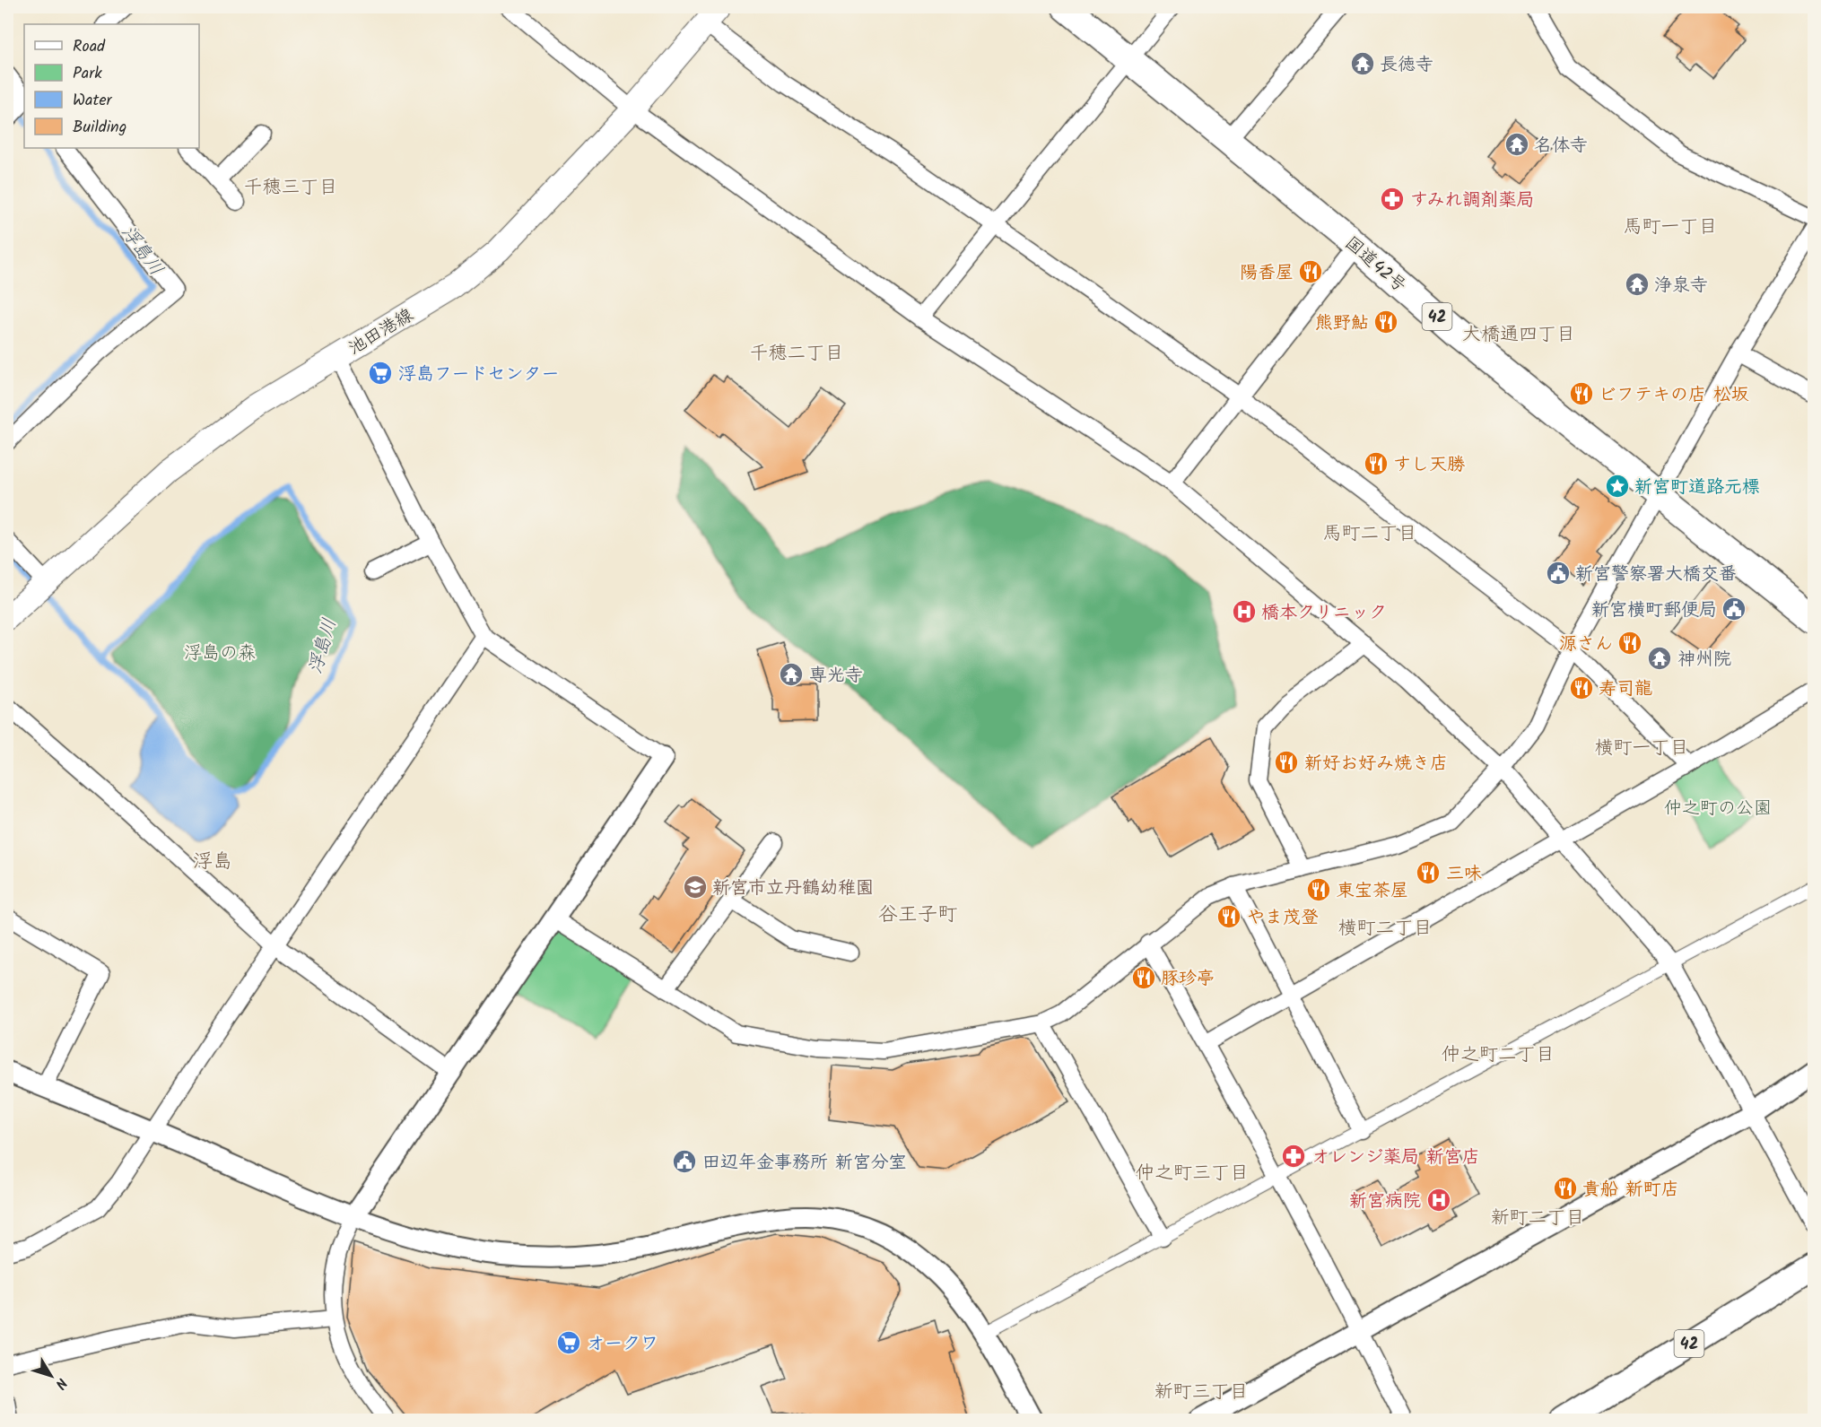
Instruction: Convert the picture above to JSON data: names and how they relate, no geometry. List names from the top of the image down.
{
  "streets": {
    "highway": ["国道42号", "42"],
    "main road": ["池田港線"]
  },
  "districts": [
    "千穂三丁目",
    "馬町一丁目",
    "大橋通四丁目",
    "千穂二丁目",
    "馬町二丁目",
    "横町一丁目",
    "浮島",
    "谷王子町",
    "横町二丁目",
    "仲之町二丁目",
    "仲之町三丁目",
    "新町二丁目",
    "新町三丁目"
  ],
  "water": ["浮島川"],
  "parks": ["浮島の森", "仲之町の公園"],
  "places": {
    "temple": [
      "長徳寺",
      "名体寺",
      "浄泉寺",
      "神州院",
      "専光寺"
    ],
    "pharmacy": ["すみれ調剤薬局", "オレンジ薬局 新宮店"],
    "restaurant": [
      "陽香屋",
      "熊野鮎",
      "ビフテキの店 松坂",
      "すし天勝",
      "源さん",
      "寿司龍",
      "新好お好み焼き店",
      "三味",
      "東宝茶屋",
      "やま茂登",
      "豚珍亭",
      "貴船 新町店"
    ],
    "supermarket": ["浮島フードセンター", "オークワ"],
    "place": ["新宮町道路元標"],
    "public building": ["新宮警察署大橋交番", "新宮横町郵便局", "田辺年金事務所 新宮分室"],
    "hospital": ["橋本クリニック", "新宮病院"],
    "school or university": ["新宮市立丹鶴幼稚園"]
  },
  "legend": [
    "Road",
    "Park",
    "Water",
    "Building"
  ],
  "north": "bottom right"
}
